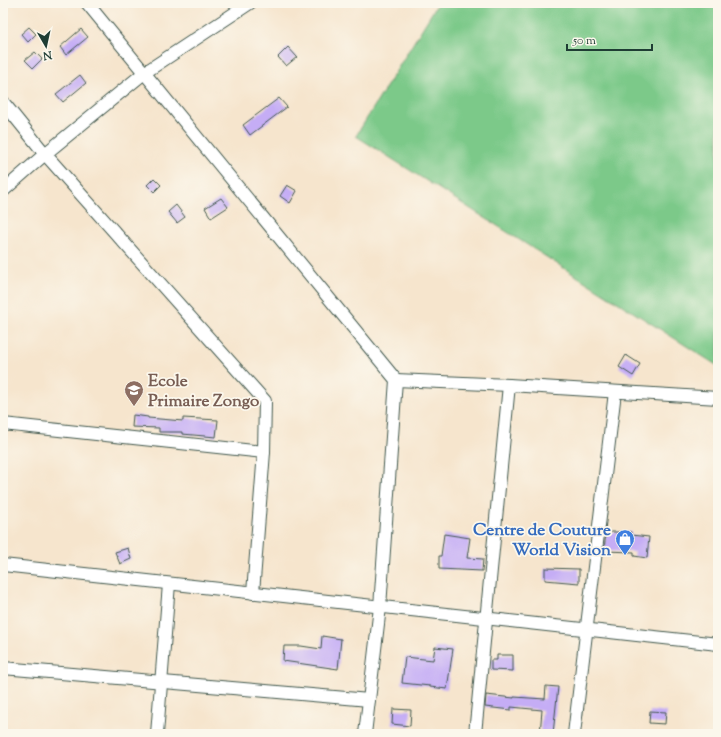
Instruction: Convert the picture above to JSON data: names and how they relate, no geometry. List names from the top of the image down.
{
  "places": {
    "school or university": ["Ecole Primaire Zongo"],
    "shop": ["Centre de Couture World Vision"]
  },
  "scale_bar": "50 m",
  "north": "bottom"
}
